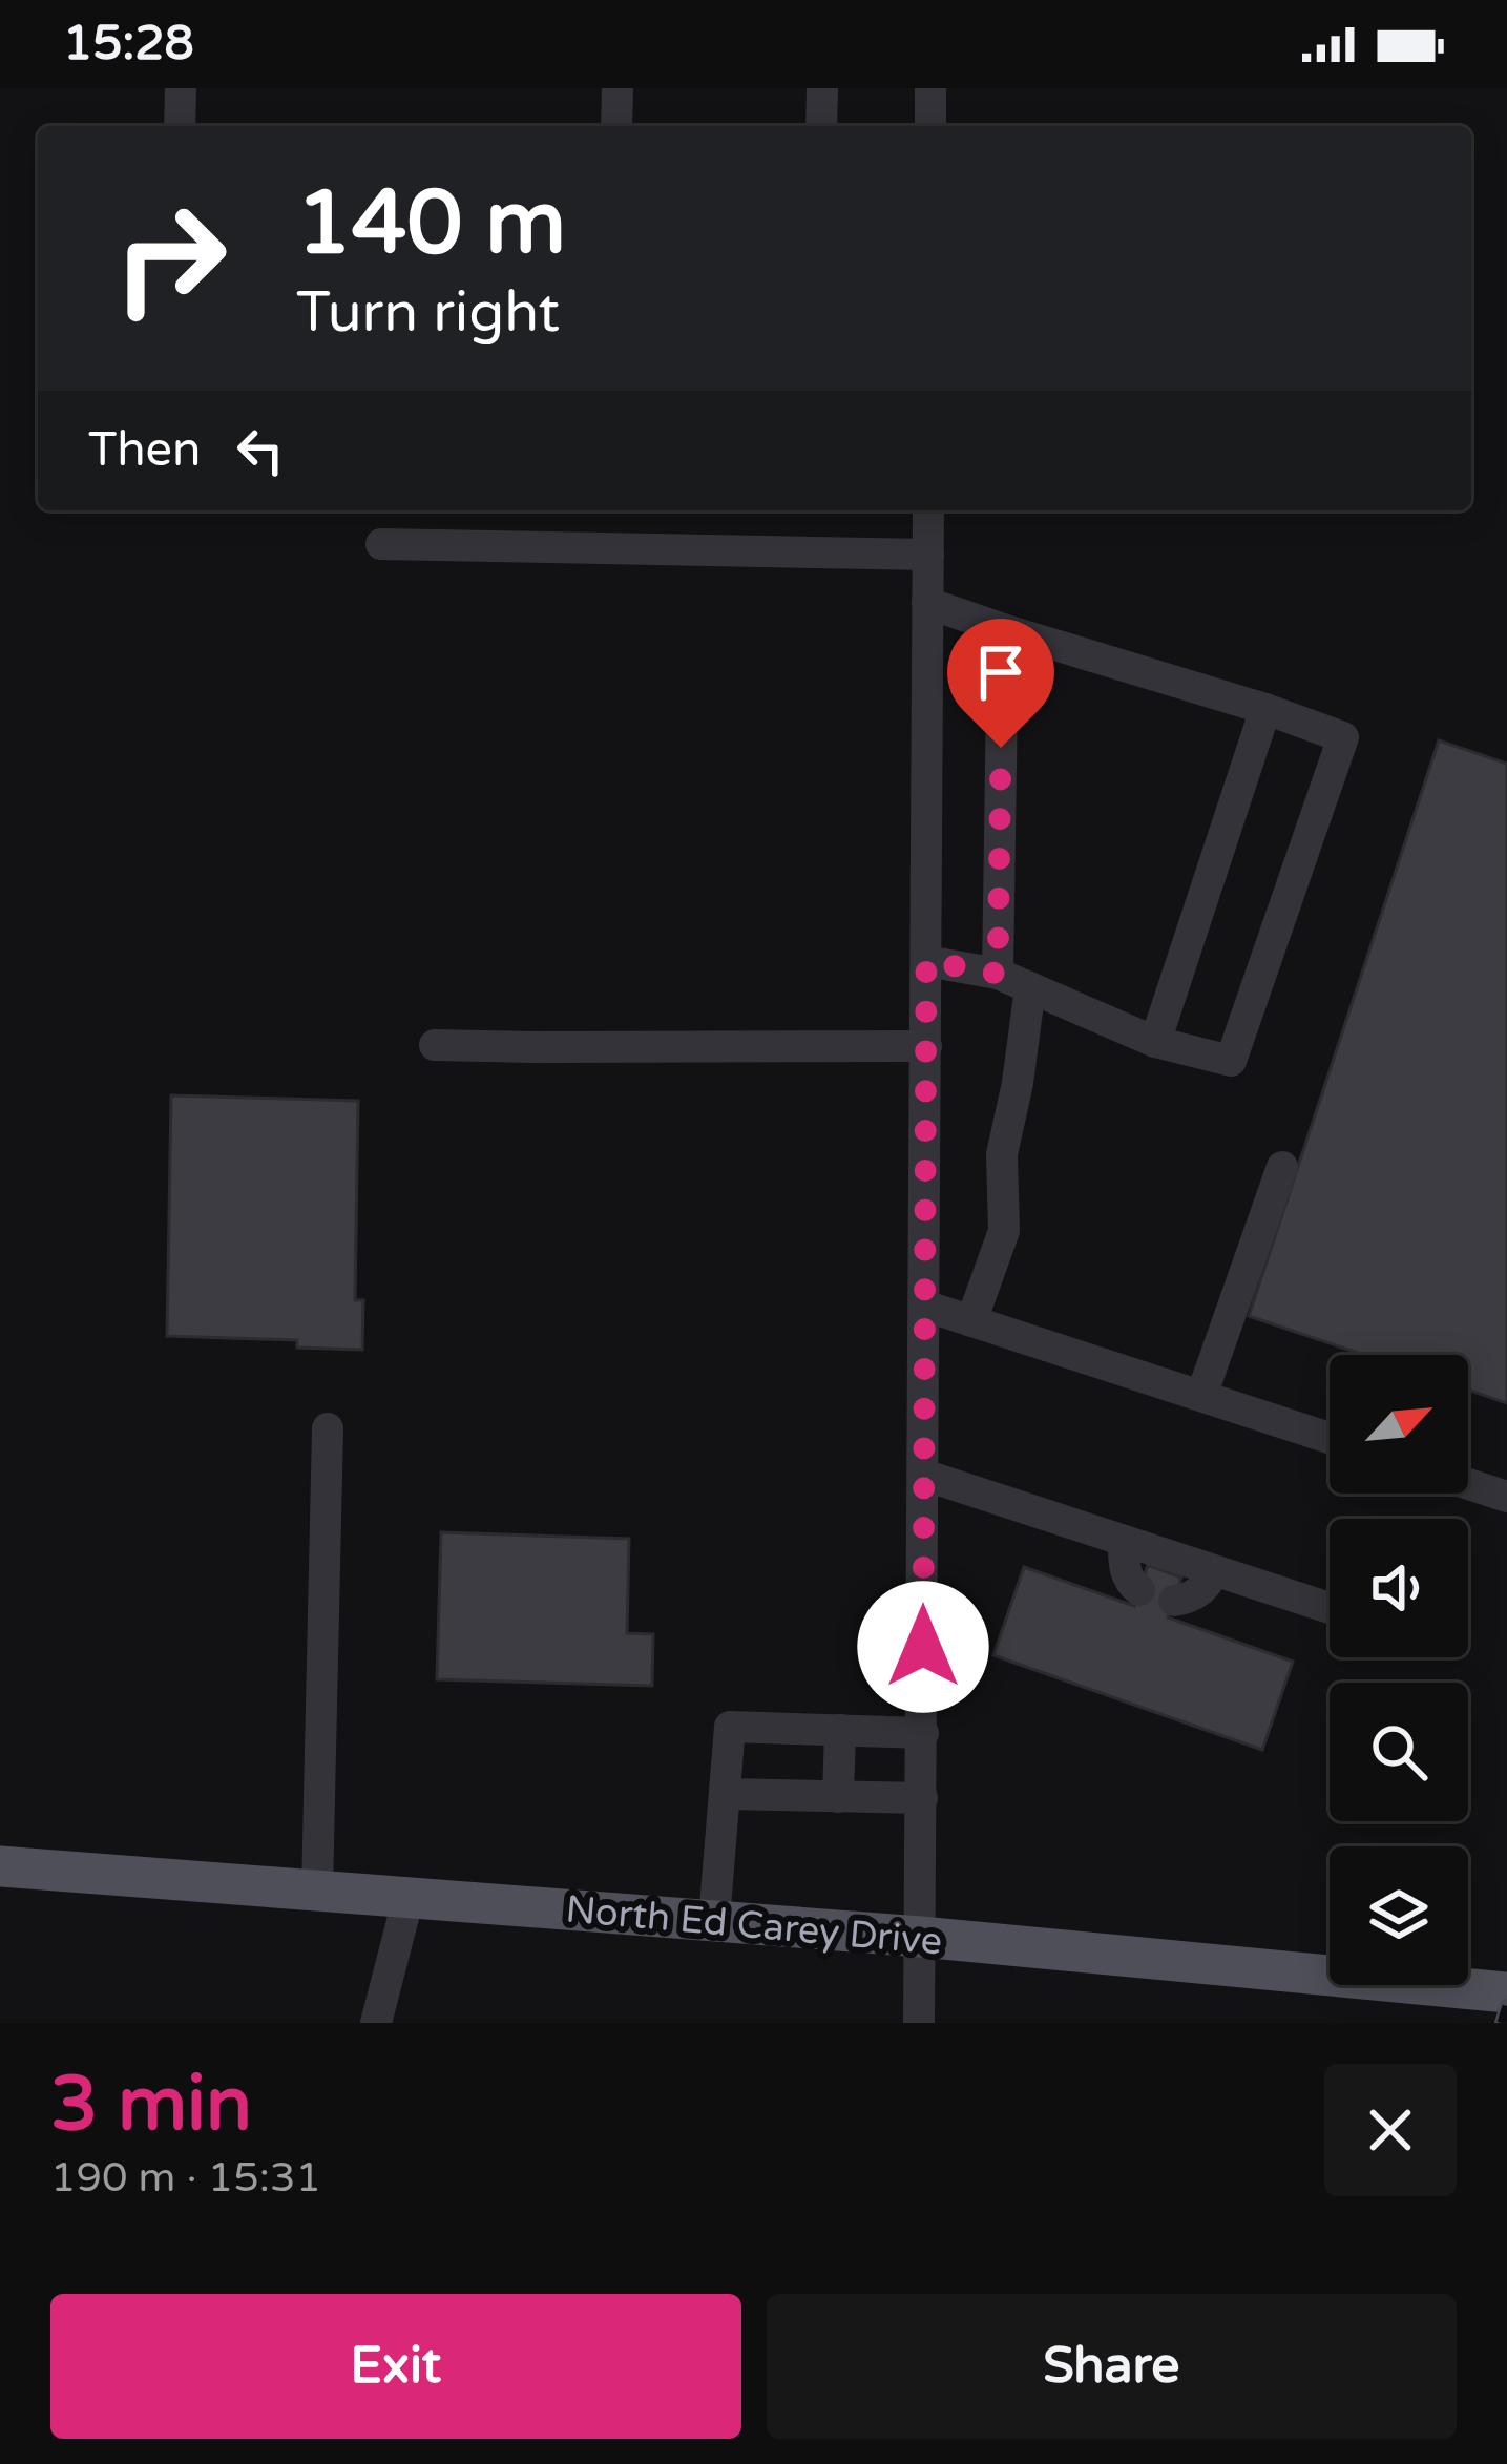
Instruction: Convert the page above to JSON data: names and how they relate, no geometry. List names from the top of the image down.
{
  "streets": {
    "main road": ["North Ed Carey Drive"]
  },
  "north": "top right",
  "page": {
    "status": "15:28",
    "turn": ["140 m", "Turn right"],
    "then": "Then",
    "heading": ["3 min", "190 m · 15:31"],
    "buttons": ["Exit", "Share"]
  }
}
